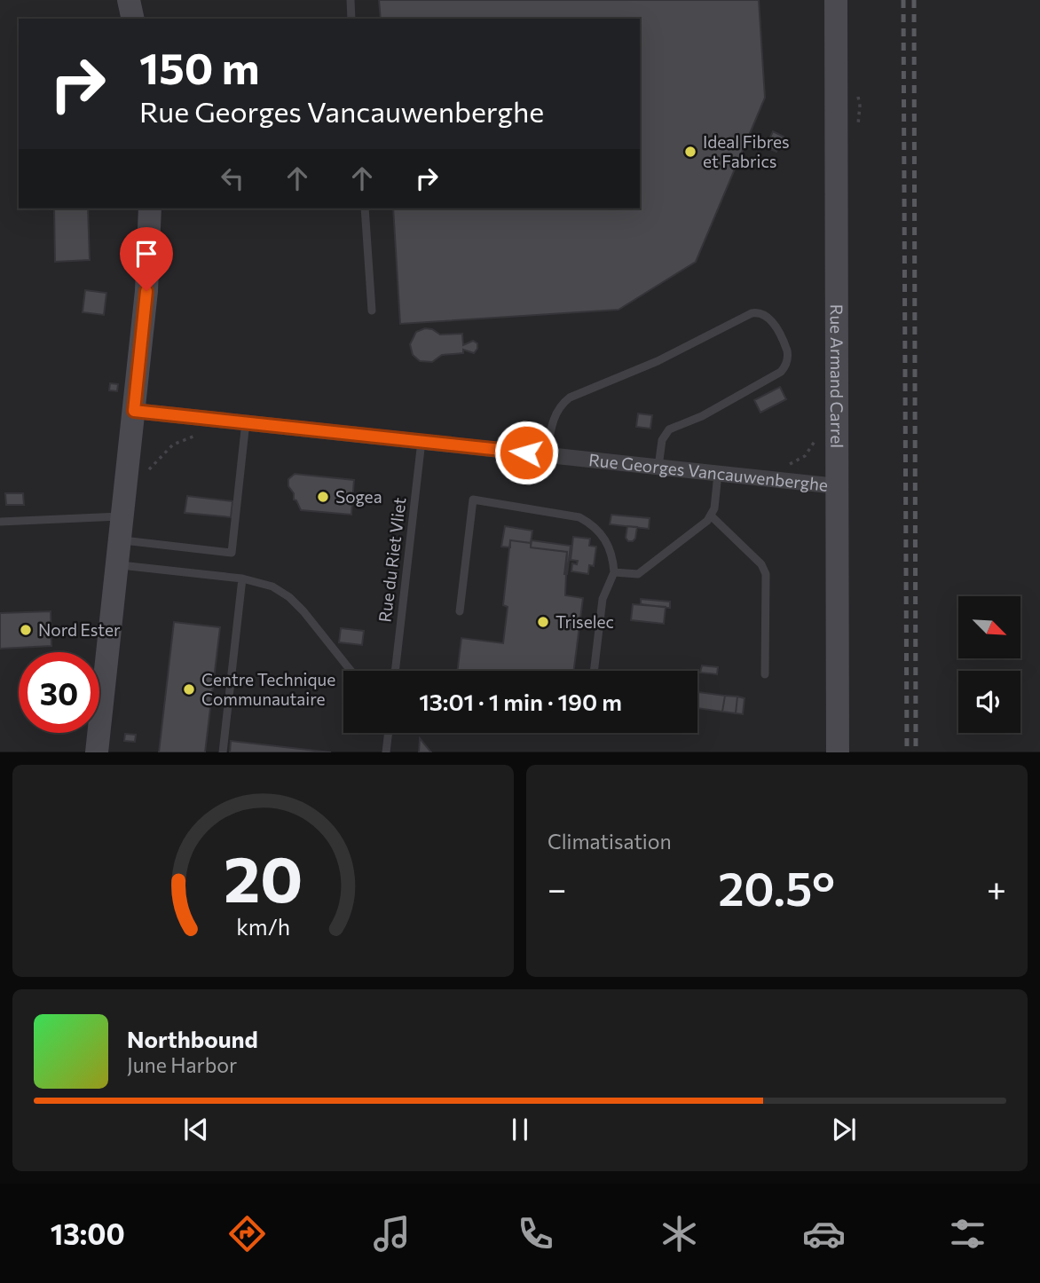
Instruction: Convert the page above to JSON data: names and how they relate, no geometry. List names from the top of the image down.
{
  "streets": {
    "street": ["Rue Armand Carrel", "Rue Georges Vancauwenberghe"],
    "lane": ["Rue du Riet Vliet"]
  },
  "crossings": [
    ["Rue Armand Carrel", "Rue Georges Vancauwenberghe"],
    ["Rue Georges Vancauwenberghe", "Rue du Riet Vliet"]
  ],
  "places": [
    "Ideal Fibres et Fabrics",
    "Sogea",
    "Triselec",
    "Nord Ester",
    "Centre Technique Communautaire"
  ],
  "north": "bottom right",
  "page": {
    "turn": ["150 m", "Rue Georges Vancauwenberghe"],
    "limit": "30",
    "trip": "13:01 · 1 min · 190 m",
    "tile": "Climatisation",
    "heat": ["−", "20.5°", "+"],
    "song": ["Northbound", "June Harbor"],
    "tabs": "13:00",
    "gauge": ["20", "km/h"]
  }
}
